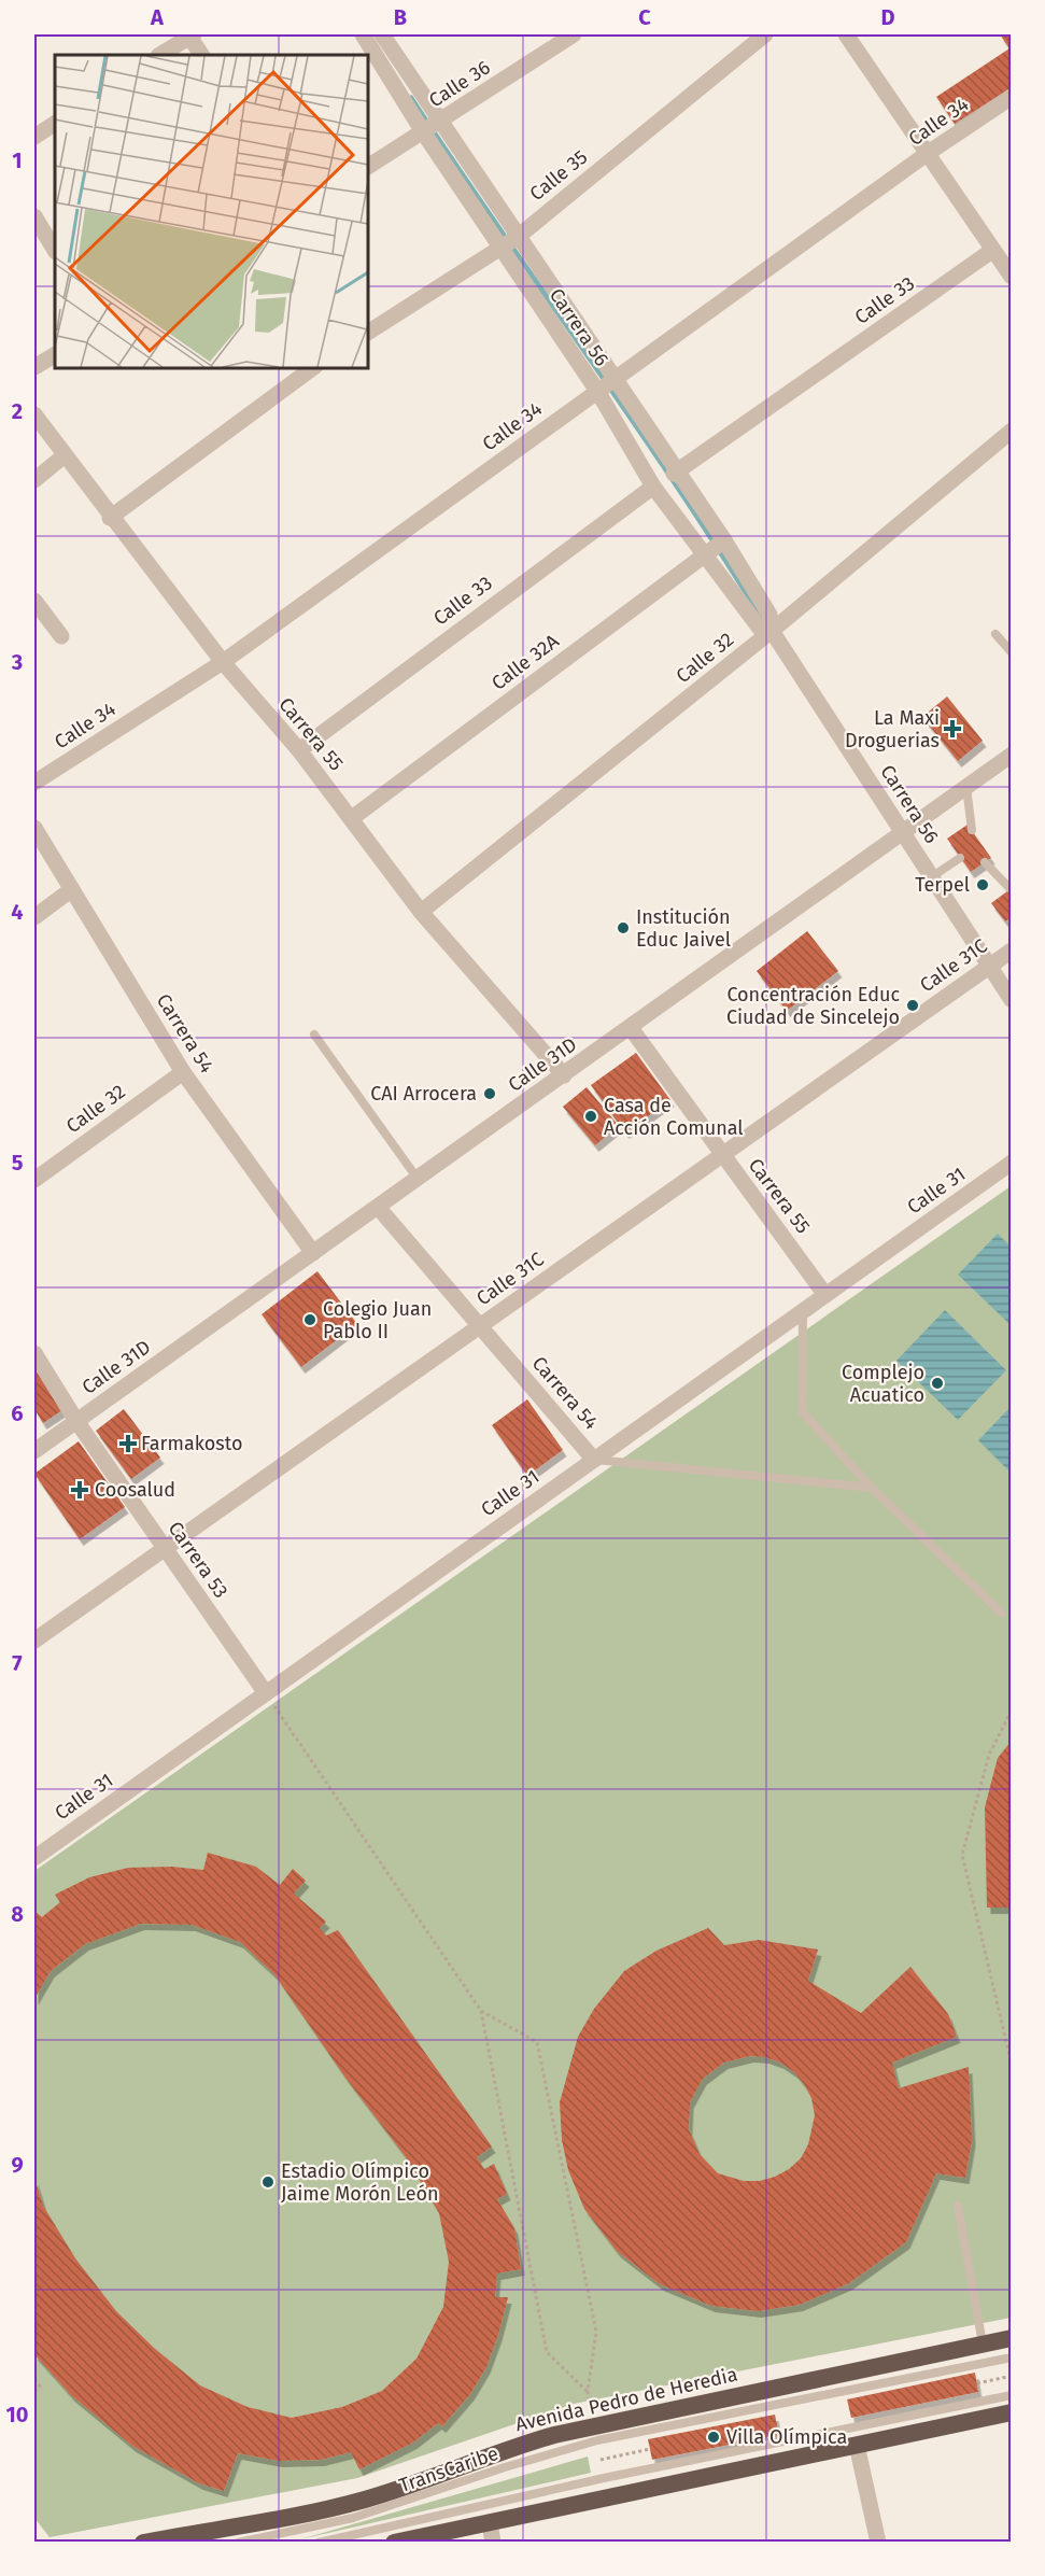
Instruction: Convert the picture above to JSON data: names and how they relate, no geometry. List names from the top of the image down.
{
  "streets": {
    "highway": ["Avenida Pedro de Heredia"],
    "street": [
      "Calle 36",
      "Calle 34",
      "Calle 35",
      "Calle 33",
      "Carrera 56",
      "Calle 32",
      "Calle 32A",
      "Carrera 55",
      "Calle 31C",
      "Carrera 54",
      "Calle 31D",
      "Calle 31",
      "Carrera 53"
    ],
    "lane": ["TransCaribe"]
  },
  "crossings": [
    ["Calle 36", "Carrera 56"],
    ["Calle 34", "Carrera 56"],
    ["Calle 34", "Carrera 55"],
    ["Calle 35", "Carrera 56"],
    ["Calle 33", "Carrera 56"],
    ["Calle 33", "Carrera 55"],
    ["Carrera 56", "Calle 32"],
    ["Carrera 56", "Calle 32A"],
    ["Carrera 56", "Calle 31C"],
    ["Carrera 56", "Calle 31D"],
    ["Calle 32", "Carrera 55"],
    ["Calle 32", "Carrera 54"],
    ["Calle 32A", "Carrera 55"],
    ["Carrera 55", "Calle 31C"],
    ["Carrera 55", "Calle 31D"],
    ["Carrera 55", "Calle 31"],
    ["Calle 31C", "Carrera 54"],
    ["Calle 31C", "Carrera 53"],
    ["Carrera 54", "Calle 31D"],
    ["Carrera 54", "Calle 31"],
    ["Calle 31D", "Carrera 53"],
    ["Calle 31", "Carrera 53"]
  ],
  "places": {
    "health": ["La Maxi Droguerias", "Farmakosto", "Coosalud"],
    "other": [
      "Terpel",
      "Institución Educ Jaivel",
      "Concentración Educ Ciudad de Sincelejo",
      "CAI Arrocera",
      "Casa de Acción Comunal",
      "Colegio Juan Pablo II",
      "Complejo Acuatico",
      "Estadio Olímpico Jaime Morón León",
      "Villa Olímpica"
    ]
  },
  "grid": {
    "columns": [
      "A",
      "B",
      "C",
      "D"
    ],
    "rows": [
      "1",
      "2",
      "3",
      "4",
      "5",
      "6",
      "7",
      "8",
      "9",
      "10"
    ]
  }
}
